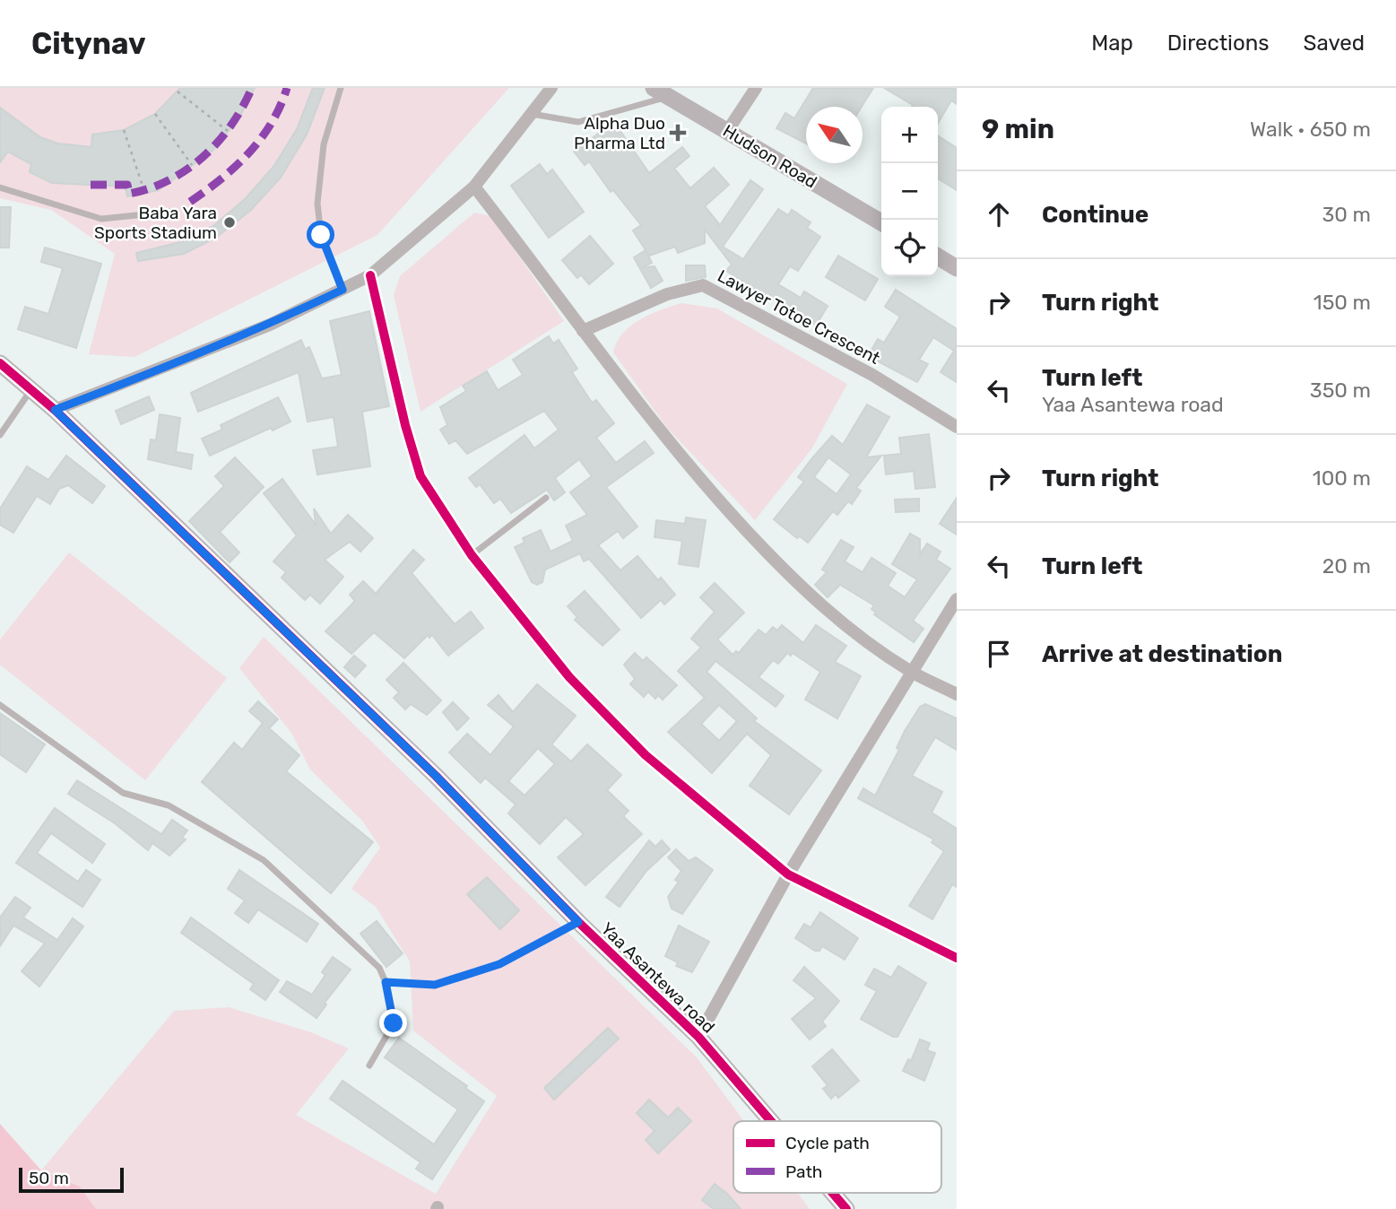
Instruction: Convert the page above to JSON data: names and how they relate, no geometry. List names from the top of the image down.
{
  "streets": {
    "street": ["Hudson Road", "Lawyer Totoe Crescent", "Yaa Asantewa road"]
  },
  "places": {
    "health": ["Alpha Duo Pharma Ltd"],
    "other": ["Baba Yara Sports Stadium"]
  },
  "legend": ["Cycle path", "Path"],
  "scale_bar": "50 m",
  "north": "top left",
  "page": {
    "header": "Citynav",
    "nav": ["Map", "Directions", "Saved"],
    "heading": ["9 min", "Walk · 650 m"],
    "map_buttons": ["+", "−"],
    "list": [
      ["Continue", "30 m"],
      ["Turn right", "150 m"],
      ["Turn left", "Yaa Asantewa road", "350 m"],
      ["Turn right", "100 m"],
      ["Turn left", "20 m"],
      "Arrive at destination"
    ],
    "scale": "50 m"
  }
}
